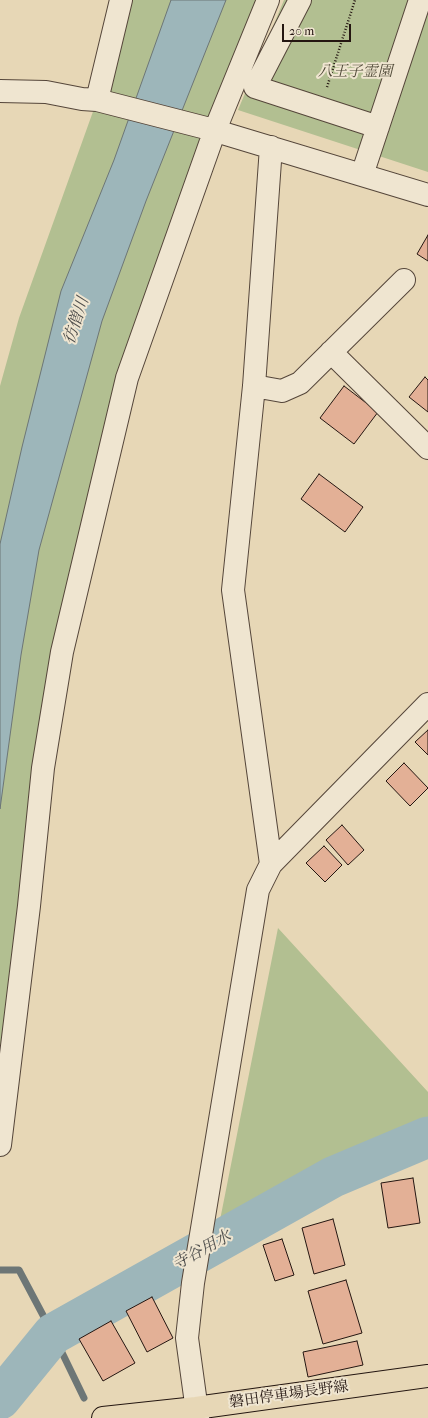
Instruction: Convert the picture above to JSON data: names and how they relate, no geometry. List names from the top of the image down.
{
  "streets": {
    "main road": ["磐田停車場長野線"]
  },
  "water": ["彷僧川", "寺谷用水"],
  "parks": ["八王子霊園"],
  "scale_bar": "20 m"
}
